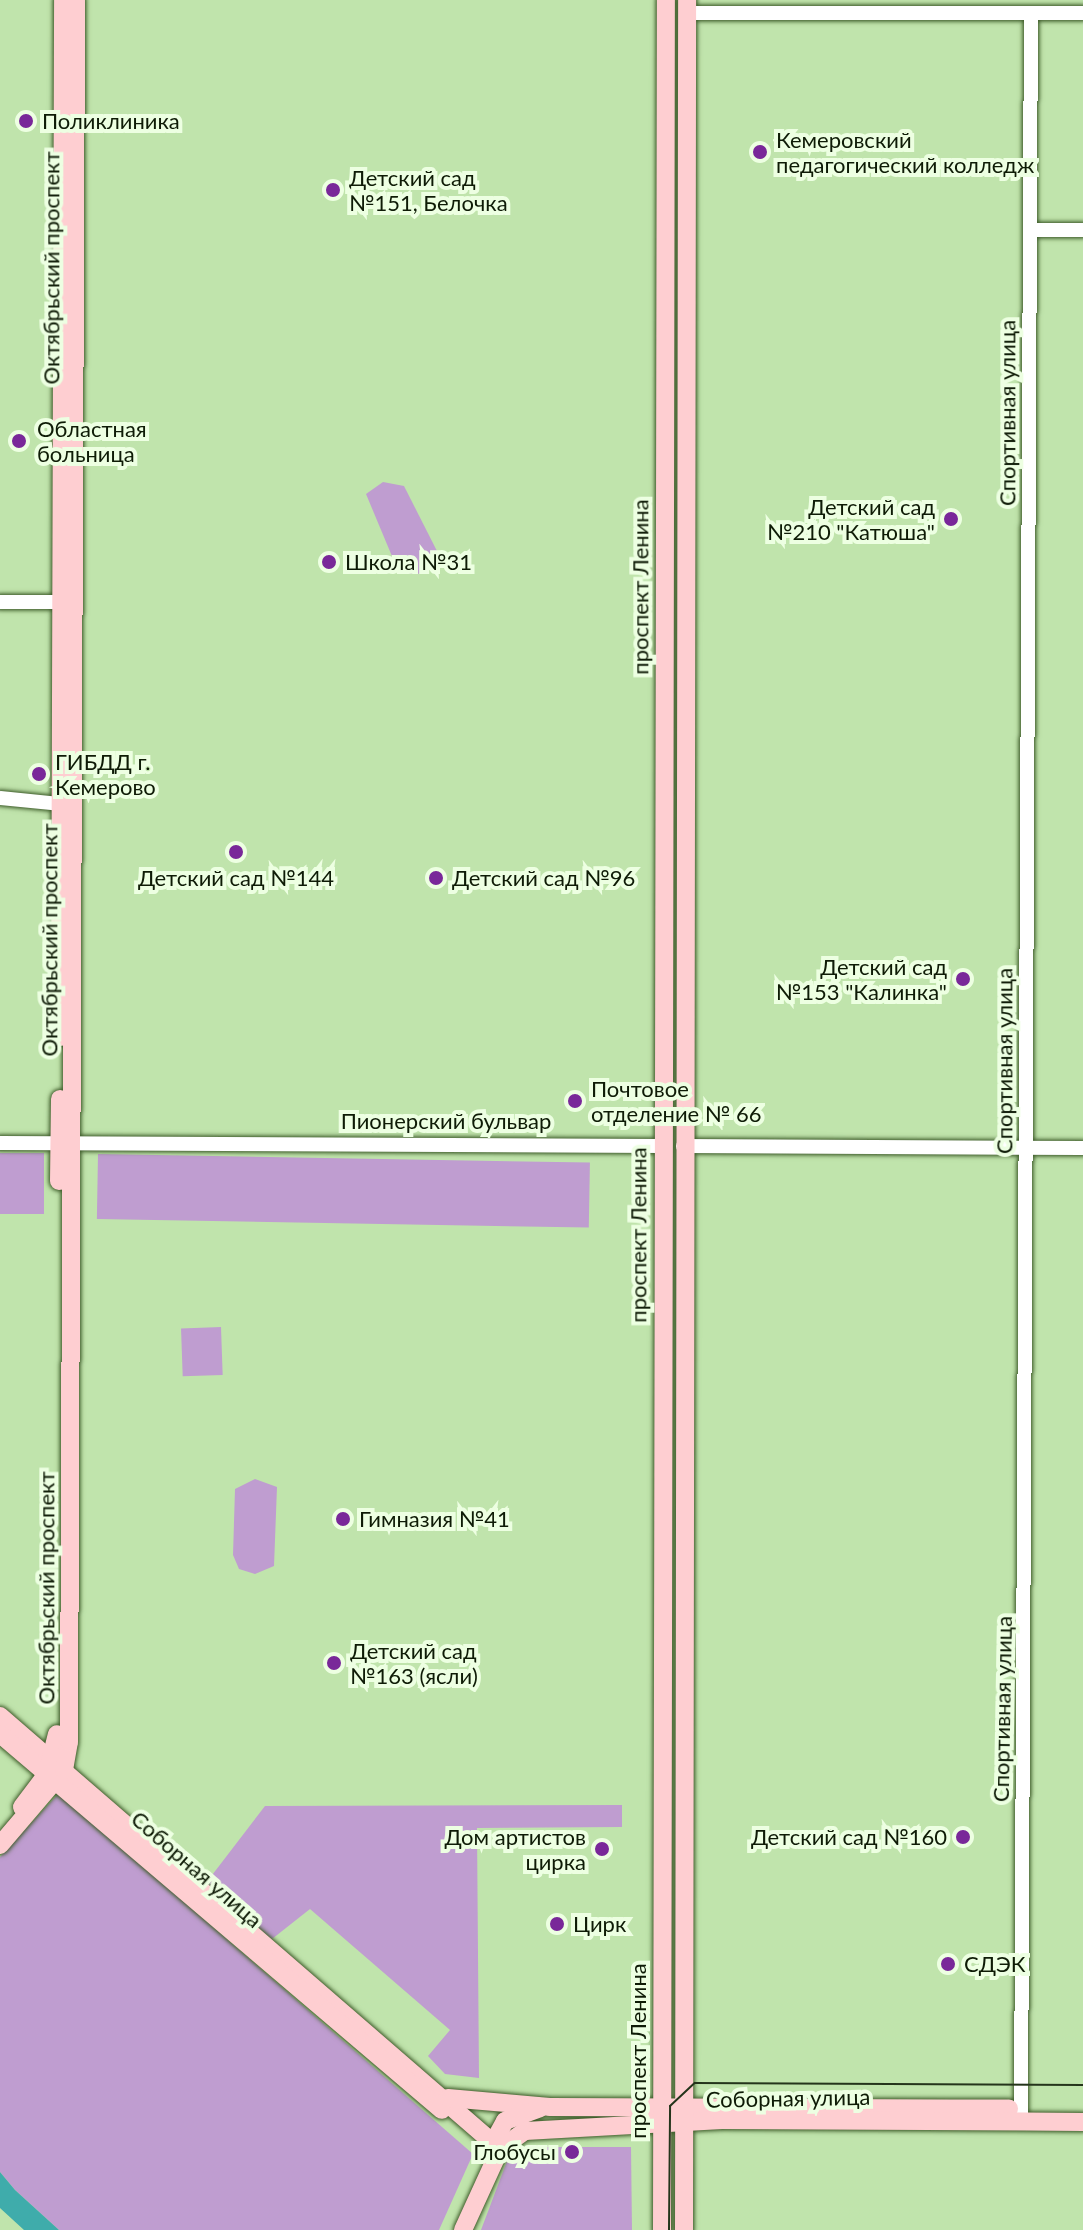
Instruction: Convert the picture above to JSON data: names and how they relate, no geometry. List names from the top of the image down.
{
  "streets": {
    "main road": [
      "Октябрьский проспект",
      "проспект Ленина",
      "Пионерский бульвар",
      "Соборная улица"
    ],
    "street": ["Спортивная улица"]
  },
  "crossings": [
    ["Октябрьский проспект", "Пионерский бульвар"],
    ["Октябрьский проспект", "Соборная улица"],
    ["Спортивная улица", "Пионерский бульвар"],
    ["Спортивная улица", "Соборная улица"],
    ["проспект Ленина", "Пионерский бульвар"],
    ["проспект Ленина", "Соборная улица"]
  ],
  "places": [
    "Поликлиника",
    "Кемеровский педагогический колледж",
    "Детский сад №151, Белочка",
    "Областная больница",
    "Детский сад №210 \"Катюша\"",
    "Школа №31",
    "ГИБДД г. Кемерово",
    "Детский сад №144",
    "Детский сад №96",
    "Детский сад №153 \"Калинка\"",
    "Почтовое отделение № 66",
    "Гимназия №41",
    "Детский сад №163 (ясли)",
    "Детский сад №160",
    "Дом артистов цирка",
    "Цирк",
    "СДЭК",
    "Глобусы"
  ]
}
